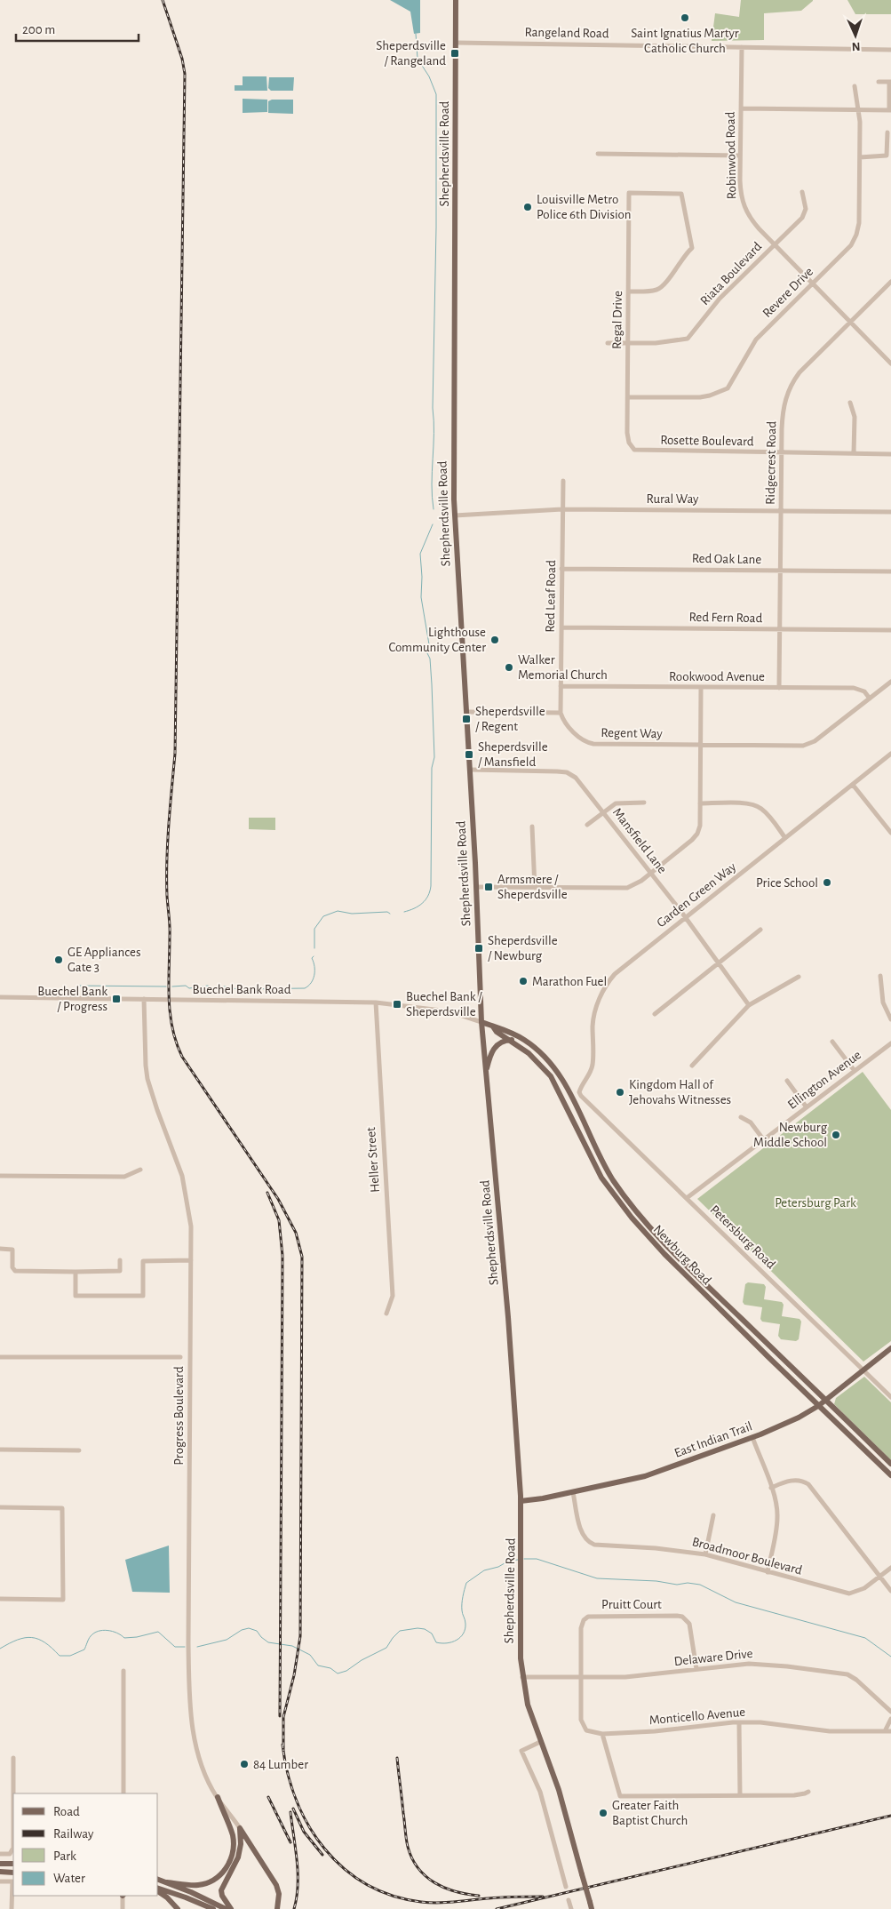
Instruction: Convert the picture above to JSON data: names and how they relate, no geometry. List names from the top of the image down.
{
  "streets": {
    "main road": ["Shepherdsville Road", "Newburg Road", "East Indian Trail"],
    "street": [
      "Rangeland Road",
      "Robinwood Road",
      "Riata Boulevard",
      "Revere Drive",
      "Regal Drive",
      "Rosette Boulevard",
      "Ridgecrest Road",
      "Rural Way",
      "Red Oak Lane",
      "Red Leaf Road",
      "Red Fern Road",
      "Rookwood Avenue",
      "Regent Way",
      "Mansfield Lane",
      "Garden Green Way",
      "Buechel Bank Road",
      "Ellington Avenue",
      "Heller Street",
      "Petersburg Road",
      "Progress Boulevard",
      "Broadmoor Boulevard",
      "Pruitt Court",
      "Delaware Drive",
      "Monticello Avenue"
    ]
  },
  "crossings": [
    ["Rangeland Road", "Shepherdsville Road"],
    ["Rangeland Road", "Robinwood Road"],
    ["Shepherdsville Road", "Rural Way"],
    ["Shepherdsville Road", "Mansfield Lane"],
    ["Shepherdsville Road", "Buechel Bank Road"],
    ["Shepherdsville Road", "Newburg Road"],
    ["Shepherdsville Road", "East Indian Trail"],
    ["Shepherdsville Road", "Delaware Drive"],
    ["Robinwood Road", "Riata Boulevard"],
    ["Robinwood Road", "Revere Drive"],
    ["Robinwood Road", "Ridgecrest Road"],
    ["Riata Boulevard", "Regal Drive"],
    ["Revere Drive", "Regal Drive"],
    ["Regal Drive", "Rosette Boulevard"],
    ["Rosette Boulevard", "Ridgecrest Road"],
    ["Ridgecrest Road", "Rural Way"],
    ["Ridgecrest Road", "Red Oak Lane"],
    ["Ridgecrest Road", "Red Fern Road"],
    ["Ridgecrest Road", "Rookwood Avenue"],
    ["Rural Way", "Red Leaf Road"],
    ["Red Oak Lane", "Red Leaf Road"],
    ["Red Leaf Road", "Red Fern Road"],
    ["Red Leaf Road", "Rookwood Avenue"],
    ["Red Leaf Road", "Regent Way"],
    ["Rookwood Avenue", "Regent Way"],
    ["Mansfield Lane", "Garden Green Way"],
    ["Garden Green Way", "Petersburg Road"],
    ["Buechel Bank Road", "Heller Street"],
    ["Buechel Bank Road", "Newburg Road"],
    ["Buechel Bank Road", "Progress Boulevard"],
    ["Ellington Avenue", "Petersburg Road"],
    ["Petersburg Road", "East Indian Trail"],
    ["Newburg Road", "East Indian Trail"],
    ["East Indian Trail", "Broadmoor Boulevard"],
    ["Pruitt Court", "Delaware Drive"],
    ["Pruitt Court", "Monticello Avenue"],
    ["Delaware Drive", "Monticello Avenue"]
  ],
  "parks": ["Petersburg Park"],
  "places": {
    "other": [
      "Saint Ignatius Martyr Catholic Church",
      "Louisville Metro Police 6th Division",
      "Lighthouse Community Center",
      "Walker Memorial Church",
      "Price School",
      "GE Appliances Gate 3",
      "Marathon Fuel",
      "Kingdom Hall of Jehovahs Witnesses",
      "Newburg Middle School",
      "84 Lumber",
      "Greater Faith Baptist Church"
    ],
    "transit": [
      "Sheperdsville / Rangeland",
      "Sheperdsville / Regent",
      "Sheperdsville / Mansfield",
      "Armsmere / Sheperdsville",
      "Sheperdsville / Newburg",
      "Buechel Bank / Progress",
      "Buechel Bank / Sheperdsville"
    ]
  },
  "legend": [
    "Road",
    "Railway",
    "Park",
    "Water"
  ],
  "scale_bar": "200 m",
  "north": "bottom"
}
